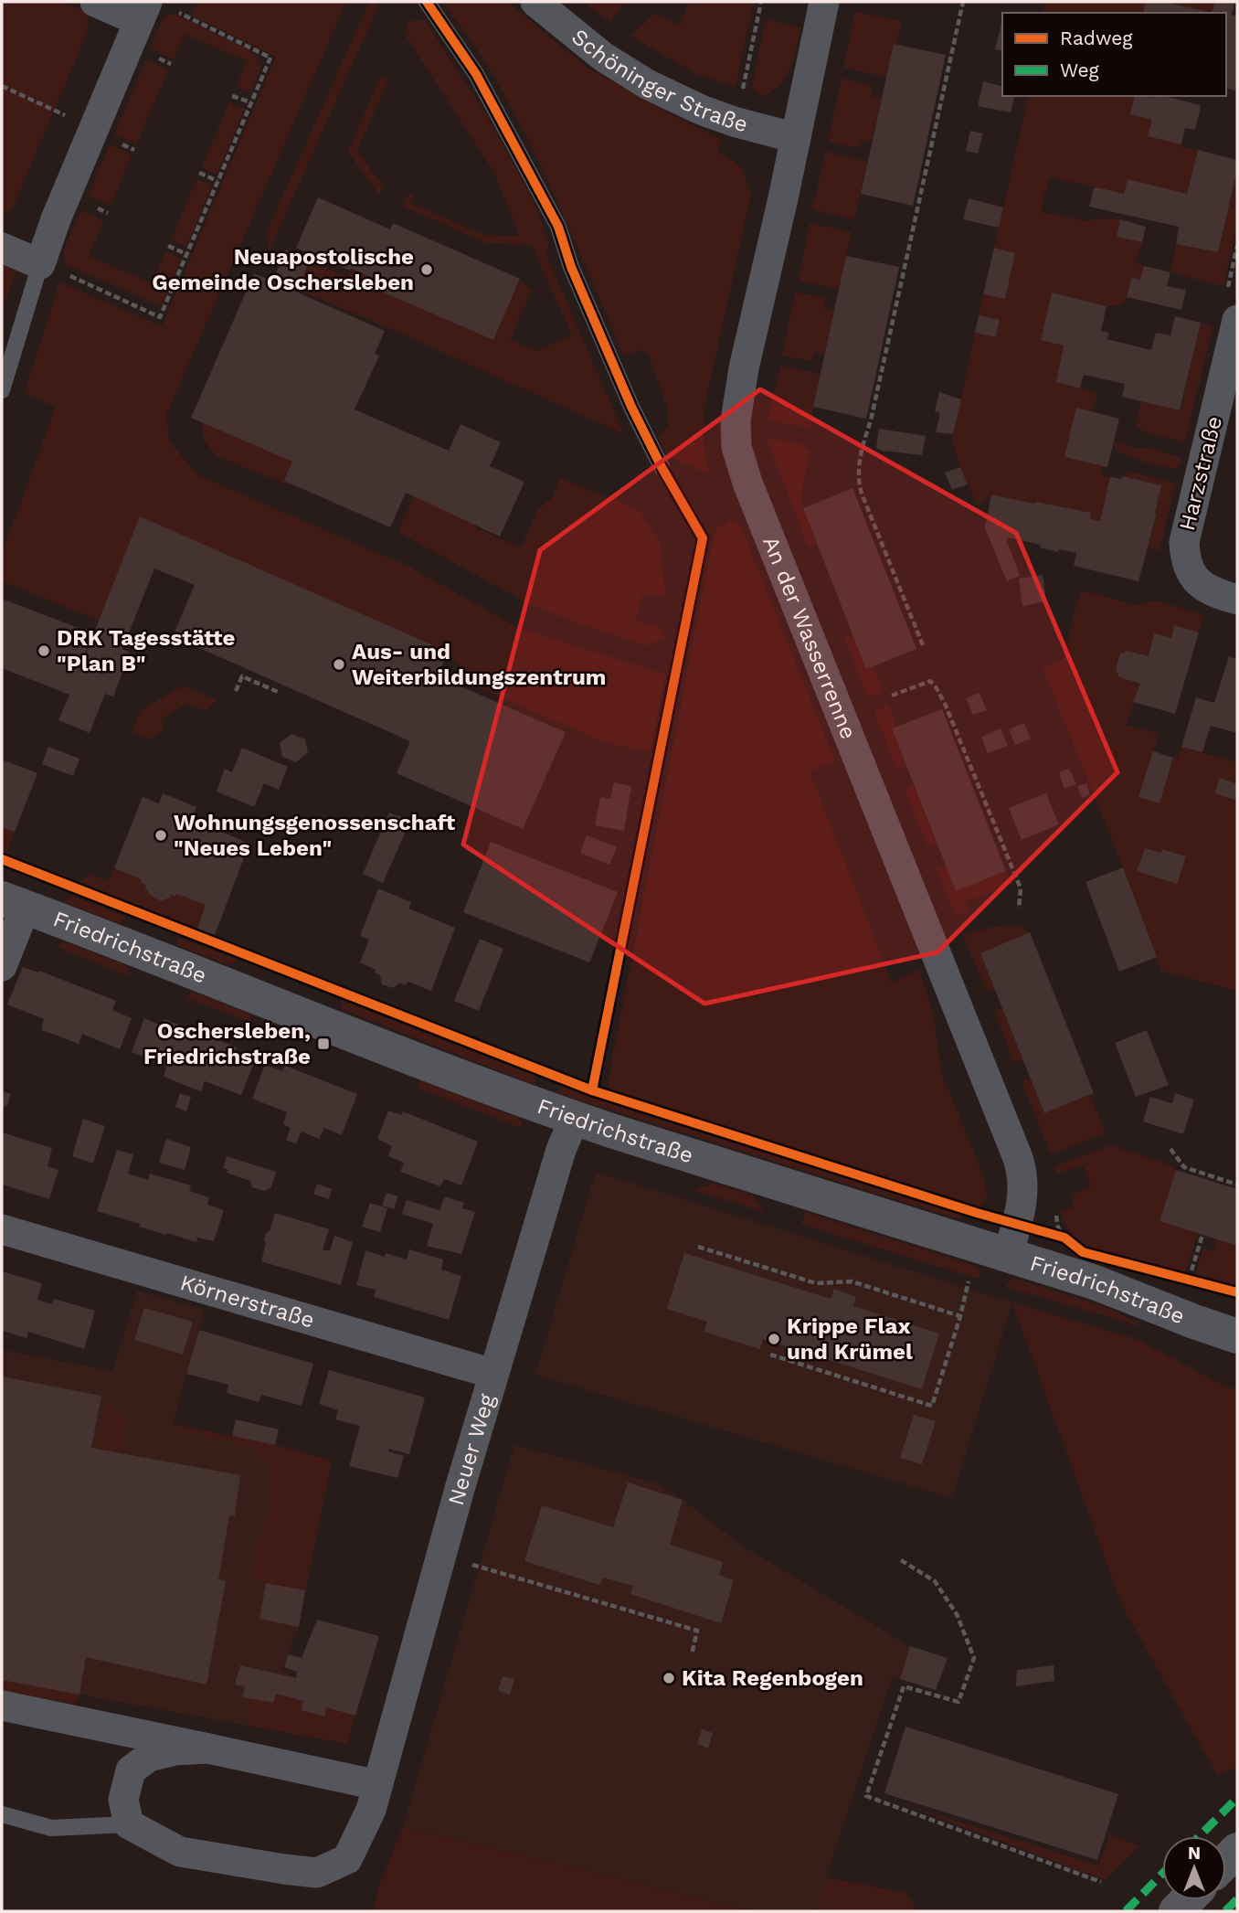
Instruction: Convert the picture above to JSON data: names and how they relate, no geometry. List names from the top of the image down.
{
  "streets": {
    "street": [
      "Schöninger Straße",
      "Harzstraße",
      "An der Wasserrenne",
      "Friedrichstraße",
      "Körnerstraße",
      "Neuer Weg"
    ]
  },
  "crossings": [
    ["Schöninger Straße", "An der Wasserrenne"],
    ["An der Wasserrenne", "Friedrichstraße"],
    ["Friedrichstraße", "Neuer Weg"],
    ["Körnerstraße", "Neuer Weg"]
  ],
  "places": {
    "other": [
      "Neuapostolische Gemeinde Oschersleben",
      "DRK Tagesstätte \"Plan B\"",
      "Aus- und Weiterbildungszentrum",
      "Wohnungsgenossenschaft \"Neues Leben\"",
      "Krippe Flax und Krümel",
      "Kita Regenbogen"
    ],
    "transit": ["Oschersleben, Friedrichstraße"]
  },
  "legend": ["Radweg", "Weg"],
  "north": "top"
}
